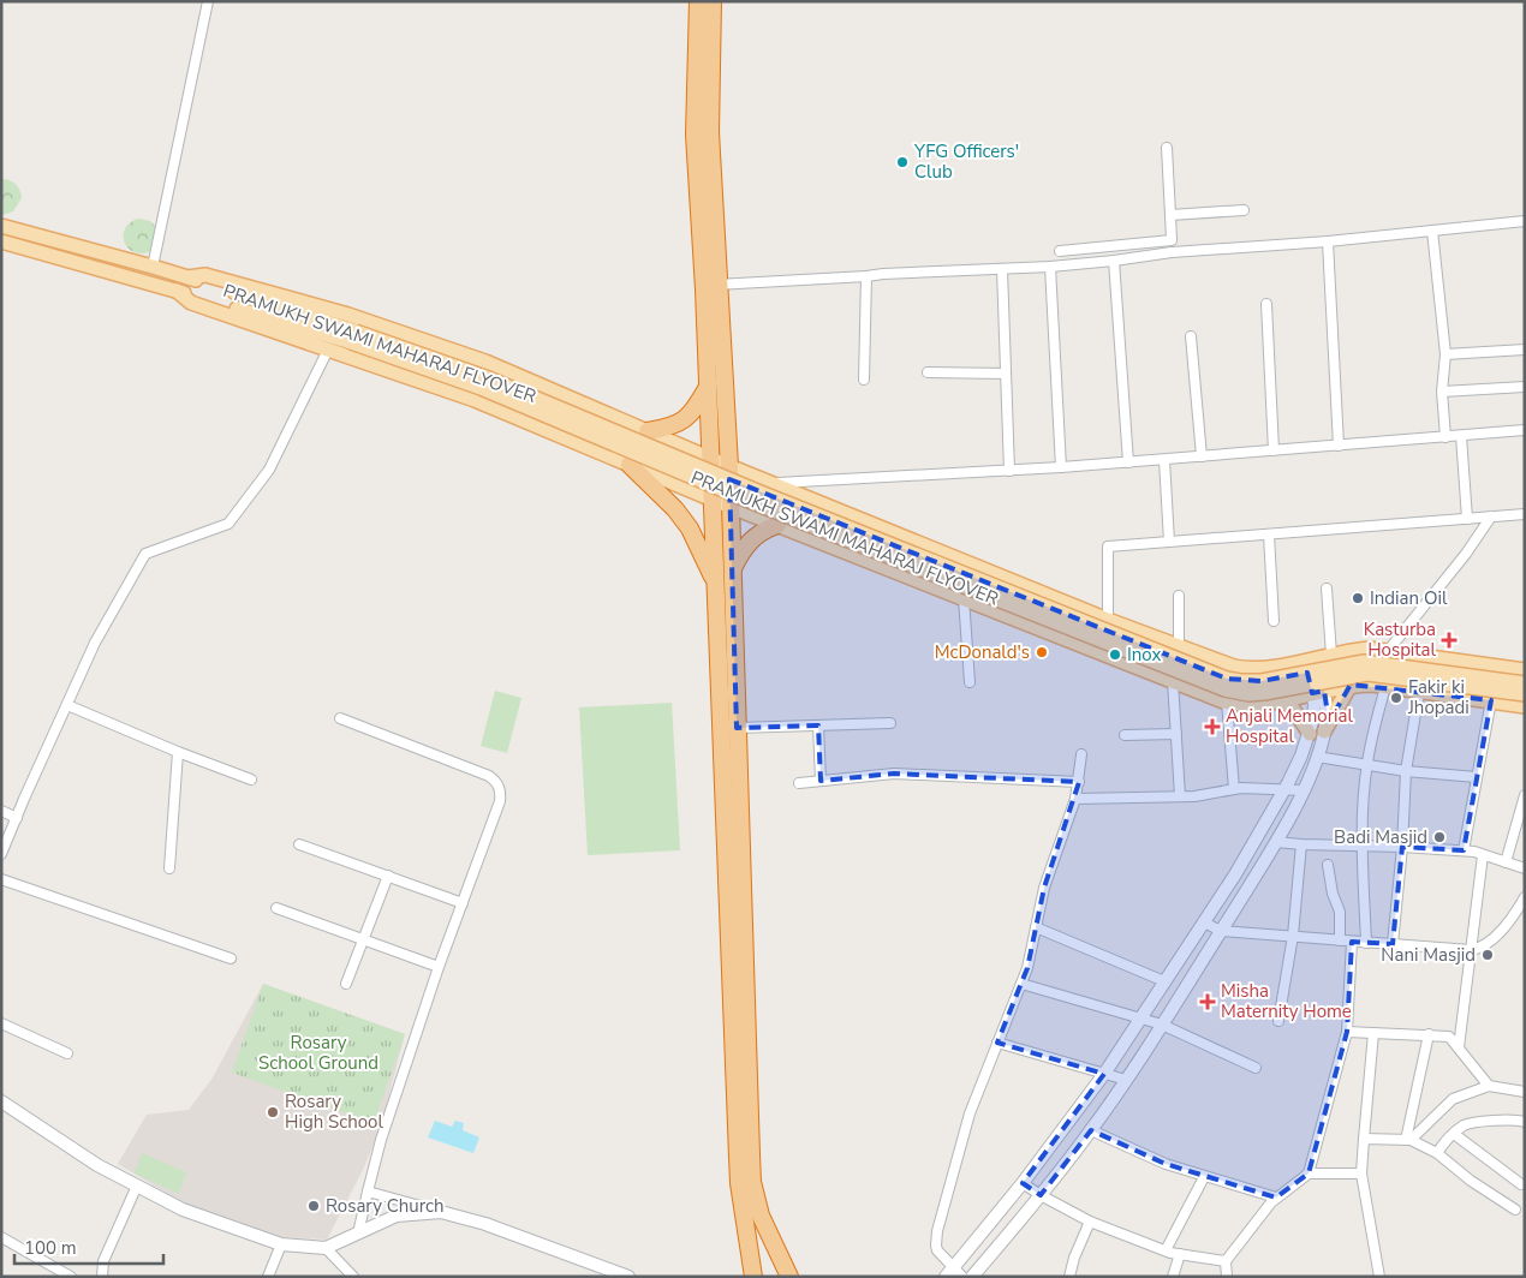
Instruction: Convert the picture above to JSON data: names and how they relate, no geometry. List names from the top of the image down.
{
  "streets": {
    "main road": ["PRAMUKH SWAMI MAHARAJ FLYOVER"]
  },
  "parks": ["Rosary School Ground"],
  "places": {
    "other": [
      "YFG Officers' Club",
      "Indian Oil",
      "McDonald's",
      "Inox",
      "Fakir ki Jhopadi",
      "Badi Masjid",
      "Nani Masjid",
      "Rosary High School",
      "Rosary Church"
    ],
    "health": ["Kasturba Hospital", "Anjali Memorial Hospital", "Misha Maternity Home"]
  },
  "scale_bar": "100 m"
}
